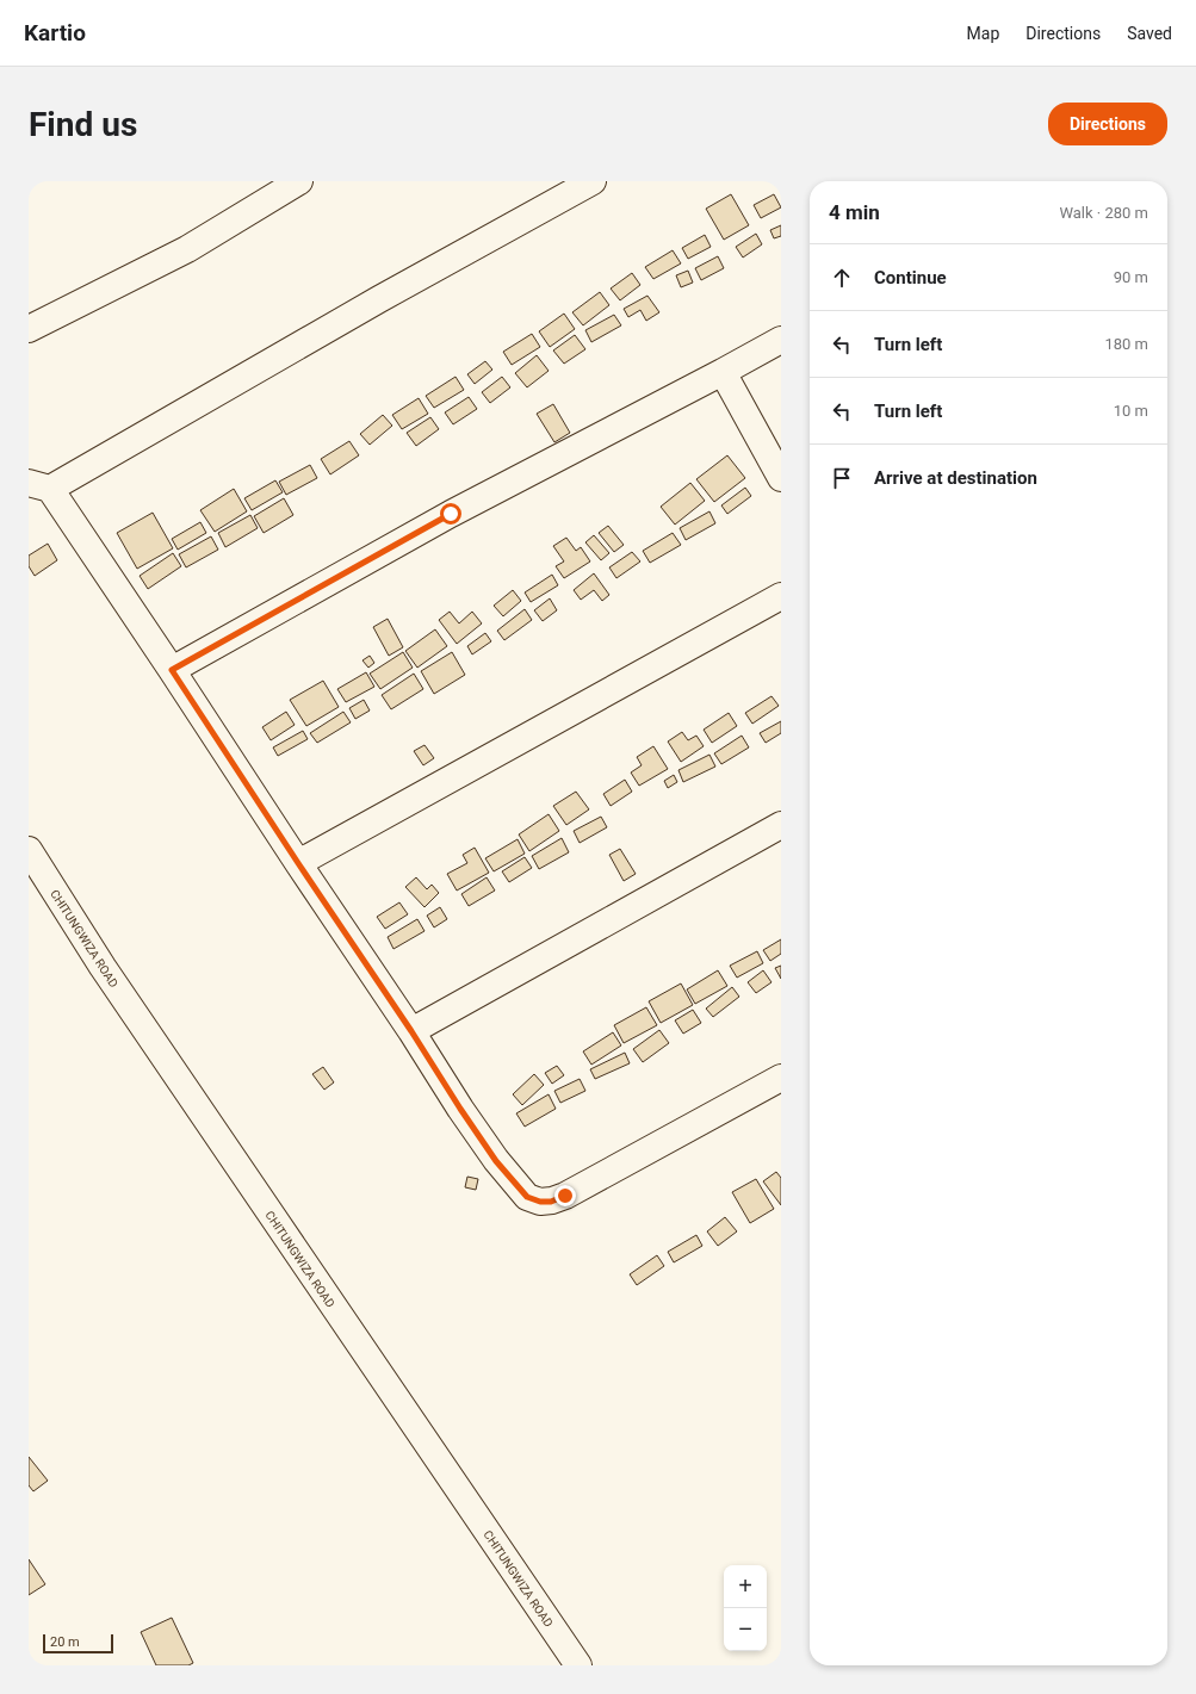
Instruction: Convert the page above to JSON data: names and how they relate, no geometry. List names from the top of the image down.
{
  "streets": {
    "street": ["CHITUNGWIZA ROAD"]
  },
  "scale_bar": "20 m",
  "page": {
    "header": "Kartio",
    "nav": ["Map", "Directions", "Saved"],
    "buttons": "Directions",
    "title": "Find us",
    "heading": ["4 min", "Walk · 280 m"],
    "list": [
      ["Continue", "90 m"],
      ["Turn left", "180 m"],
      ["Turn left", "10 m"],
      "Arrive at destination"
    ],
    "map_buttons": ["+", "−"],
    "scale": "20 m"
  }
}
